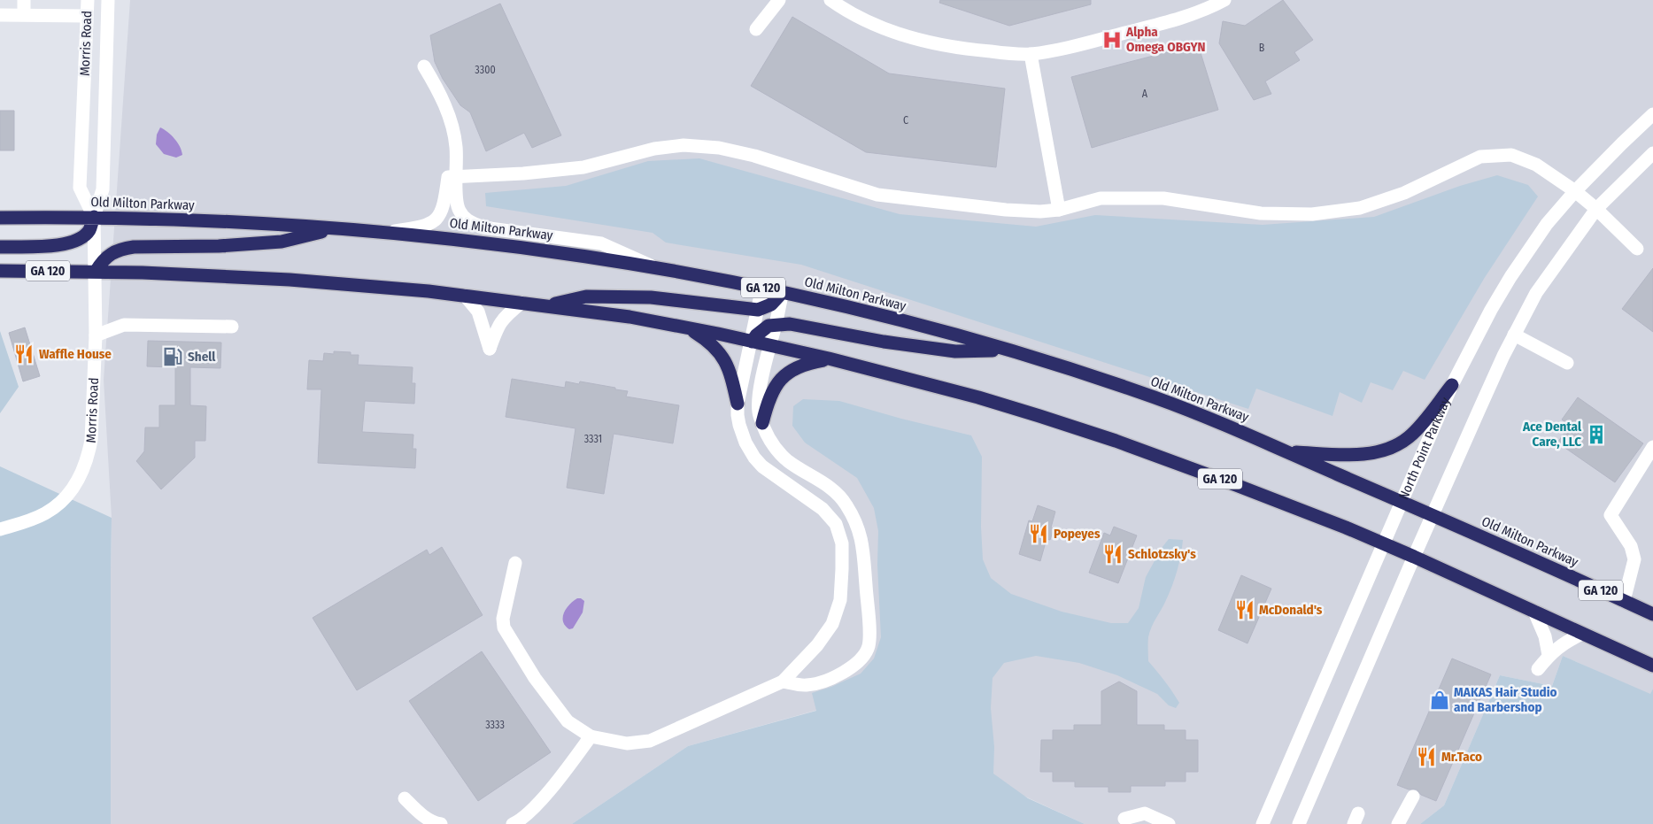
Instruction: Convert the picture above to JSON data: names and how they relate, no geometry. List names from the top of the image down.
{
  "streets": {
    "highway": ["Old Milton Parkway", "GA 120"],
    "street": ["Morris Road", "North Point Parkway"]
  },
  "crossings": [
    ["Morris Road", "Old Milton Parkway"],
    ["Morris Road", "GA 120"],
    ["Old Milton Parkway", "North Point Parkway"],
    ["GA 120", "North Point Parkway"]
  ],
  "places": {
    "hospital": ["Alpha Omega OBGYN"],
    "restaurant": [
      "Waffle House",
      "Popeyes",
      "Schlotzsky's",
      "McDonald's",
      "Mr.Taco"
    ],
    "fuel station": ["Shell"],
    "building": ["Ace Dental Care, LLC"],
    "shop": ["MAKAS Hair Studio and Barbershop"]
  },
  "house_numbers": [
    "B",
    "3300",
    "A",
    "C",
    "3331",
    "3333"
  ]
}
